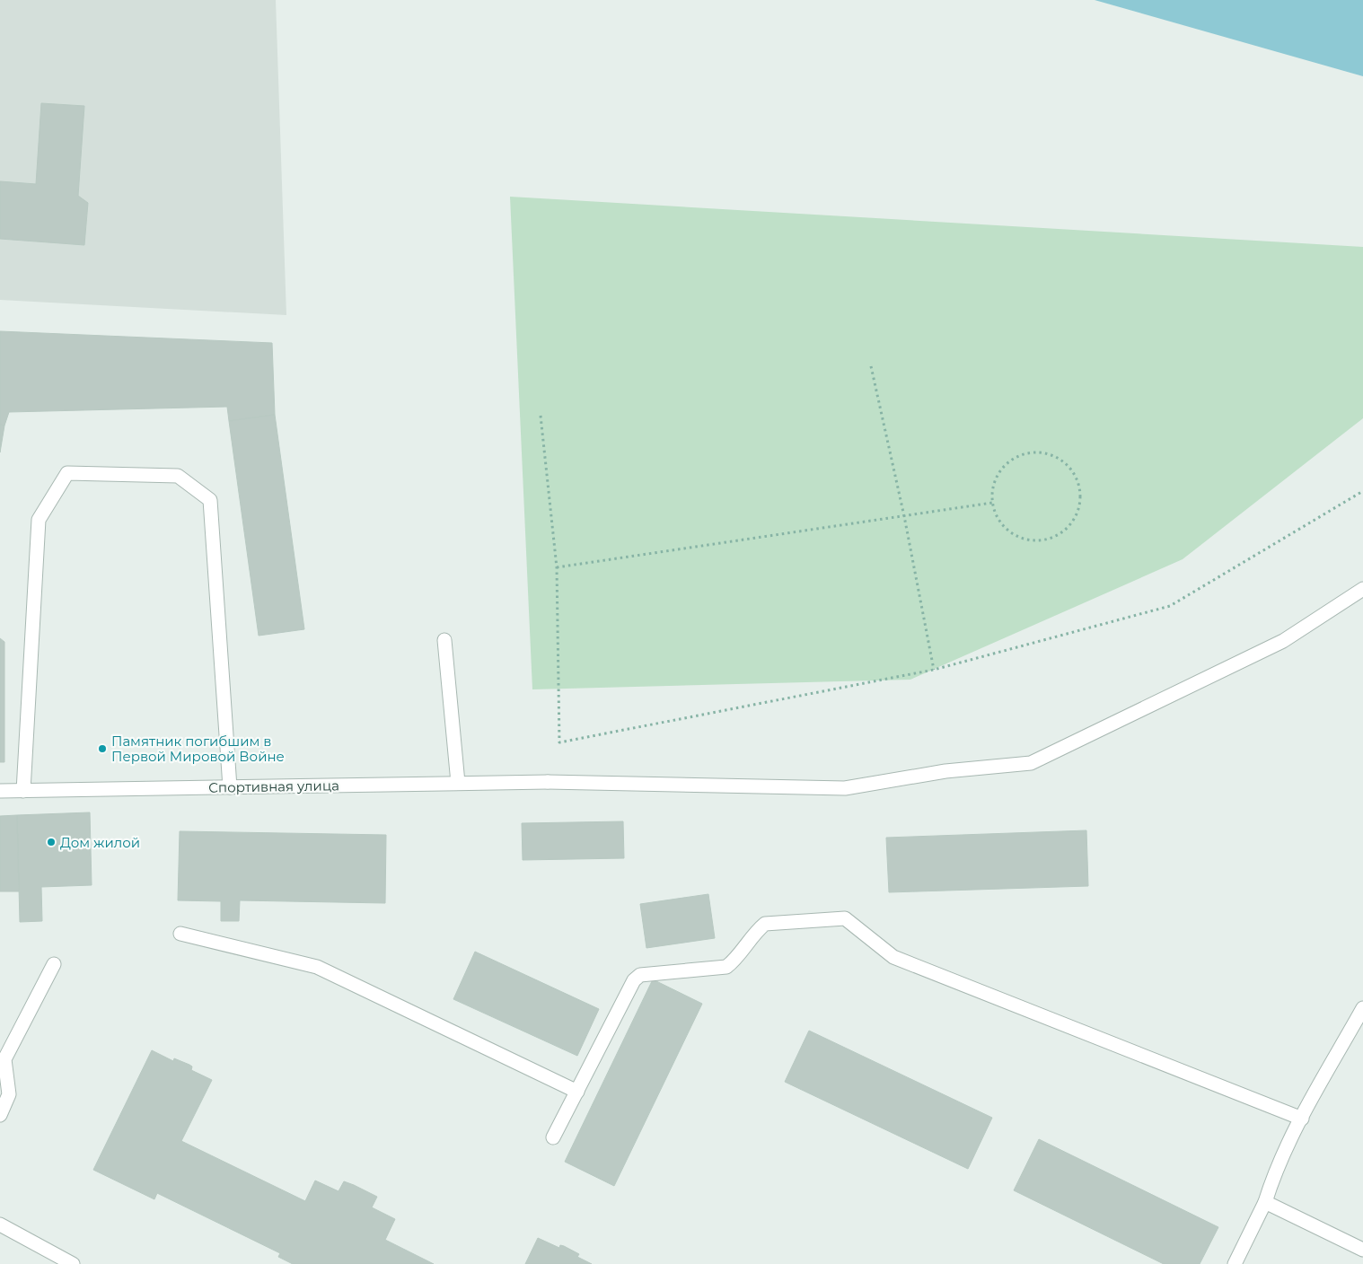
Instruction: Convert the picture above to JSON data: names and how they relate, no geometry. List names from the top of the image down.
{
  "streets": {
    "street": ["Спортивная улица"]
  },
  "places": ["Памятник погибшим в Первой Мировой Войне", "Дом жилой"]
}
